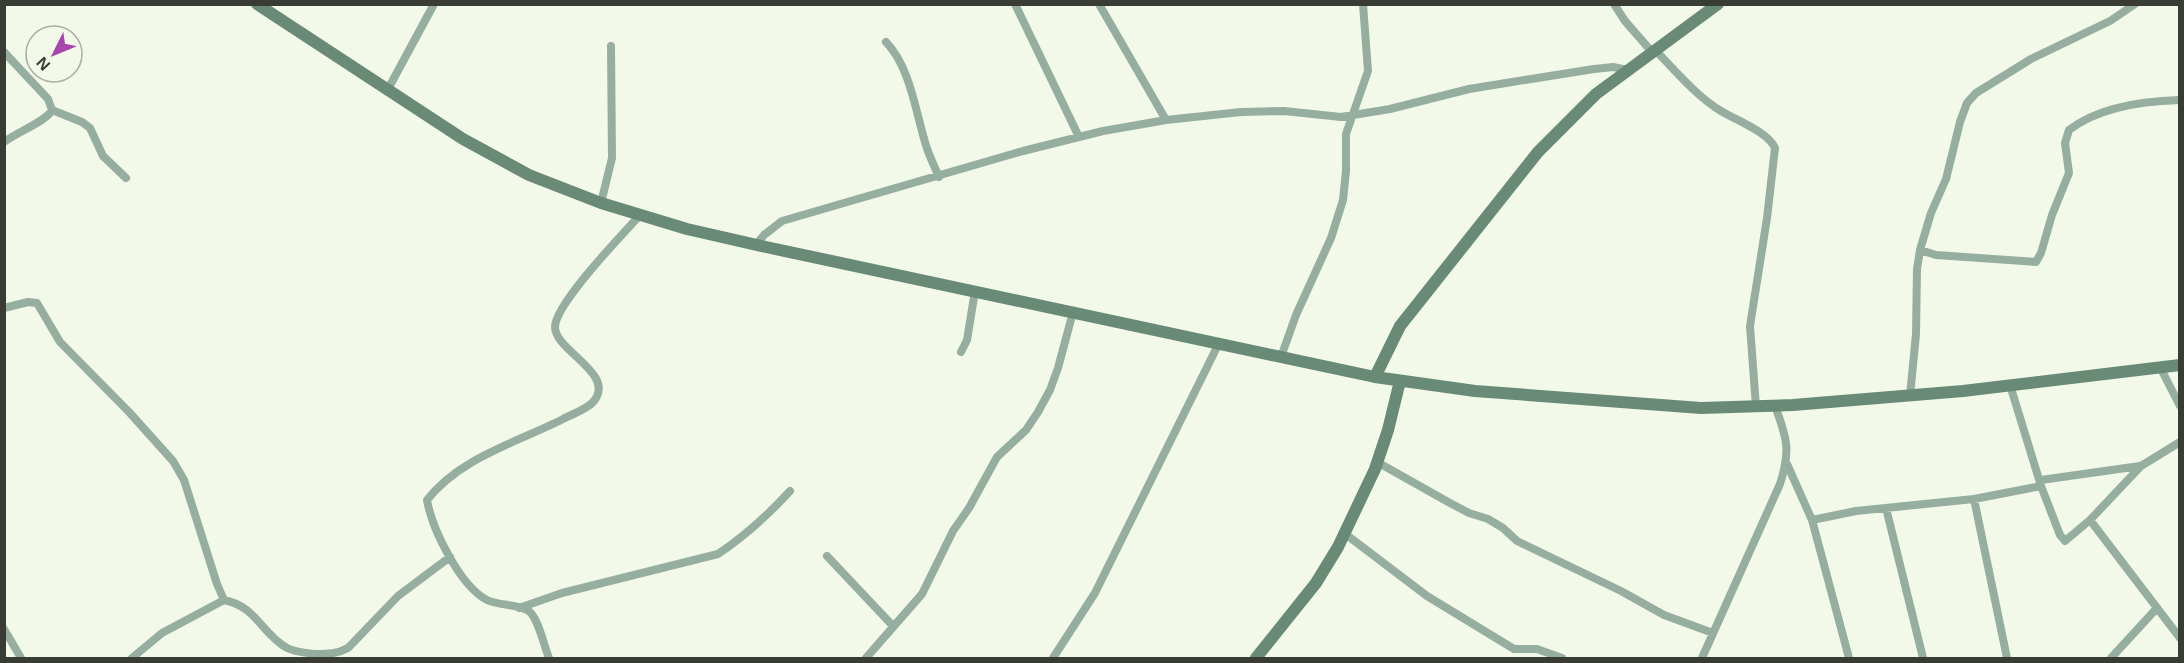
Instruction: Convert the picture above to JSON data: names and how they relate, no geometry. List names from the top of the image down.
{
  "north": "bottom left"
}
